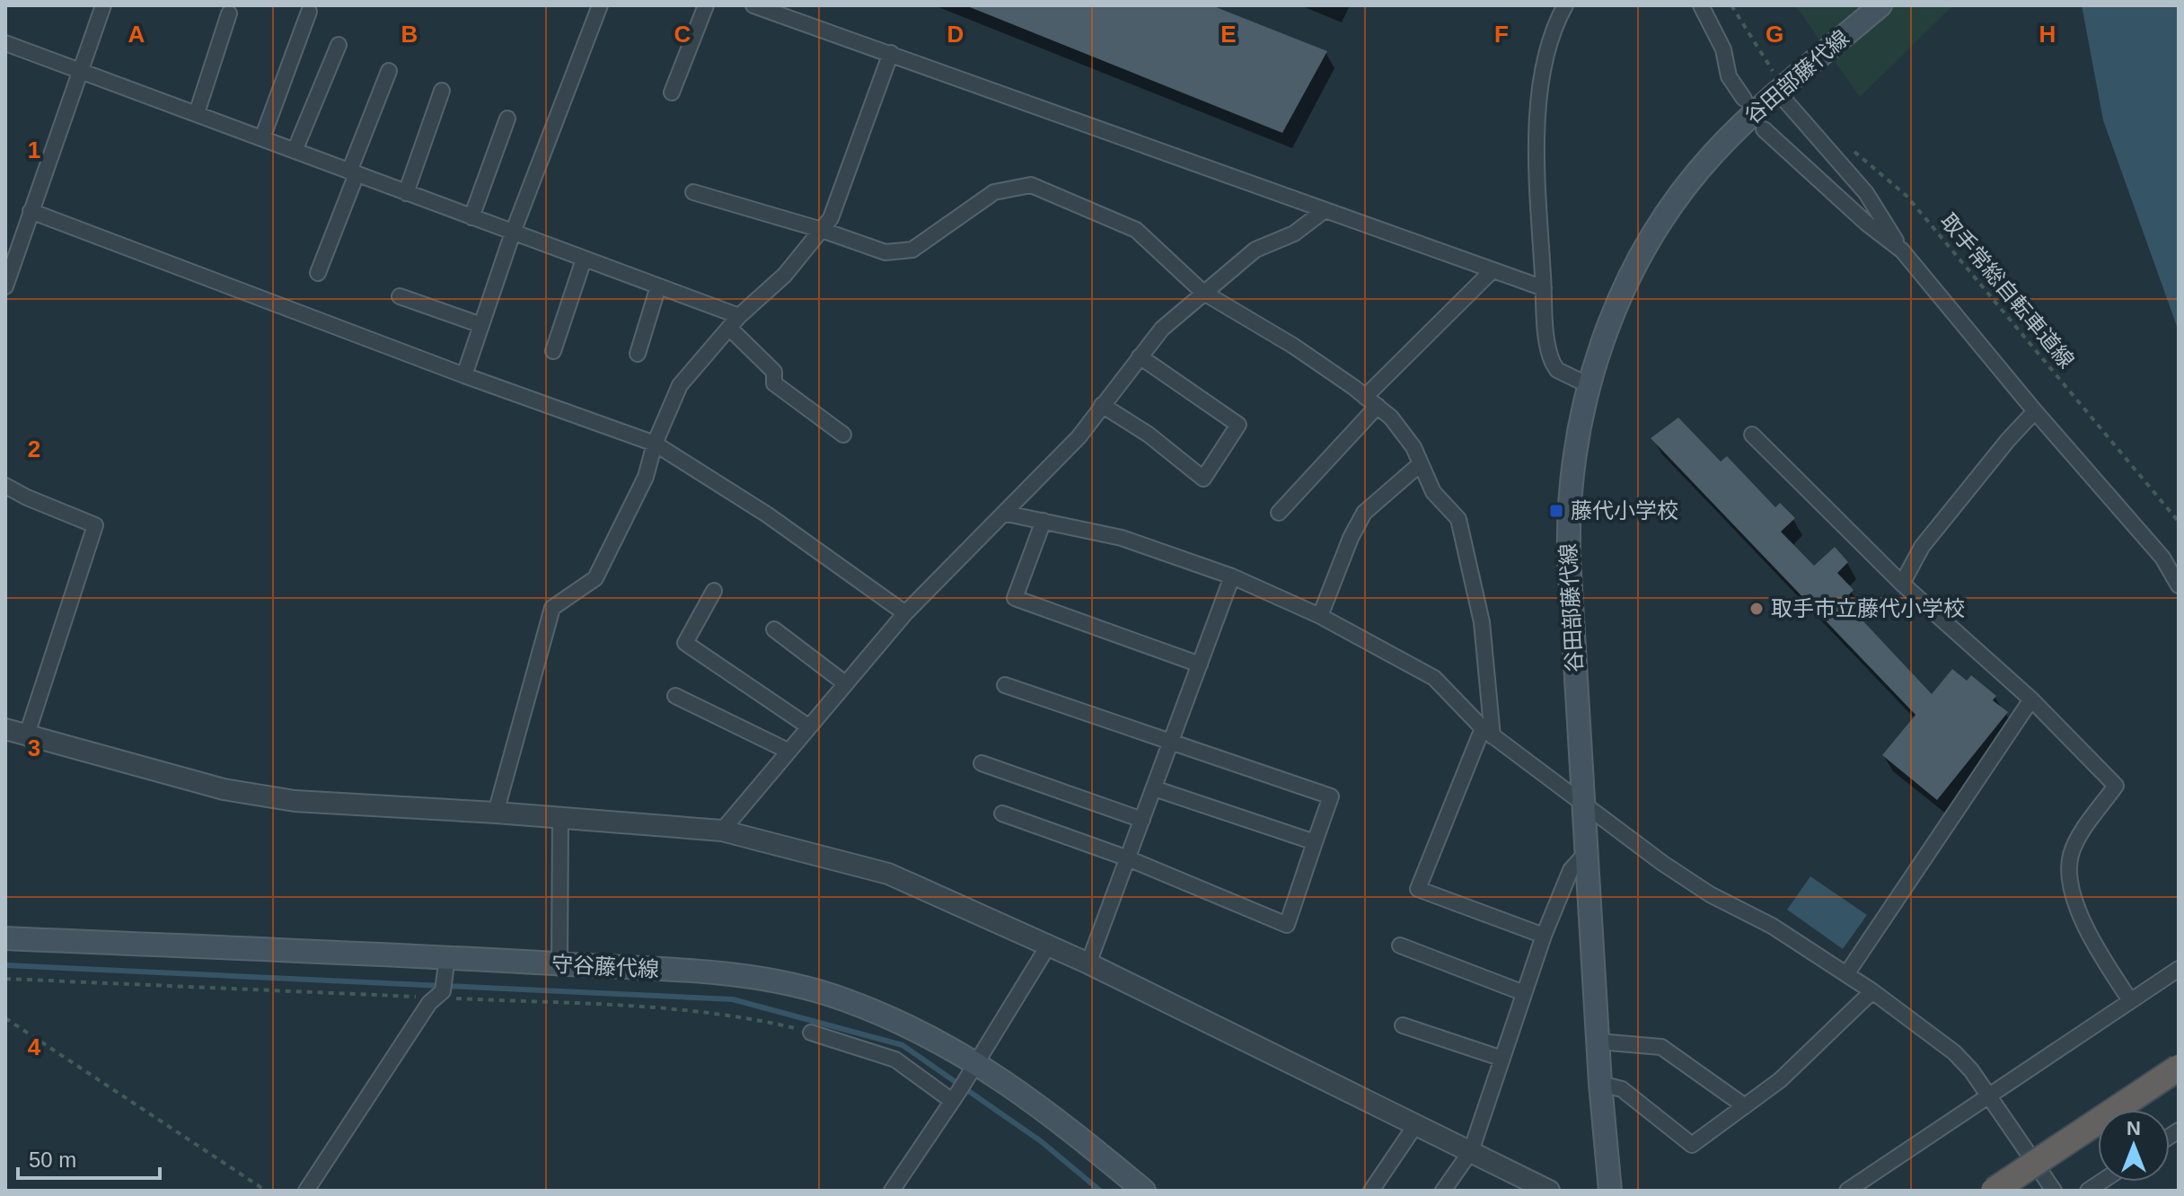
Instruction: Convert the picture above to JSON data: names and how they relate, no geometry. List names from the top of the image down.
{
  "streets": {
    "main road": ["谷田部藤代線", "守谷藤代線"],
    "path": ["取手常総自転車道線"]
  },
  "places": {
    "transit": ["藤代小学校"],
    "other": ["取手市立藤代小学校"]
  },
  "scale_bar": "50 m",
  "north": "top",
  "grid": {
    "columns": [
      "A",
      "B",
      "C",
      "D",
      "E",
      "F",
      "G",
      "H"
    ],
    "rows": [
      "1",
      "2",
      "3",
      "4"
    ]
  }
}
